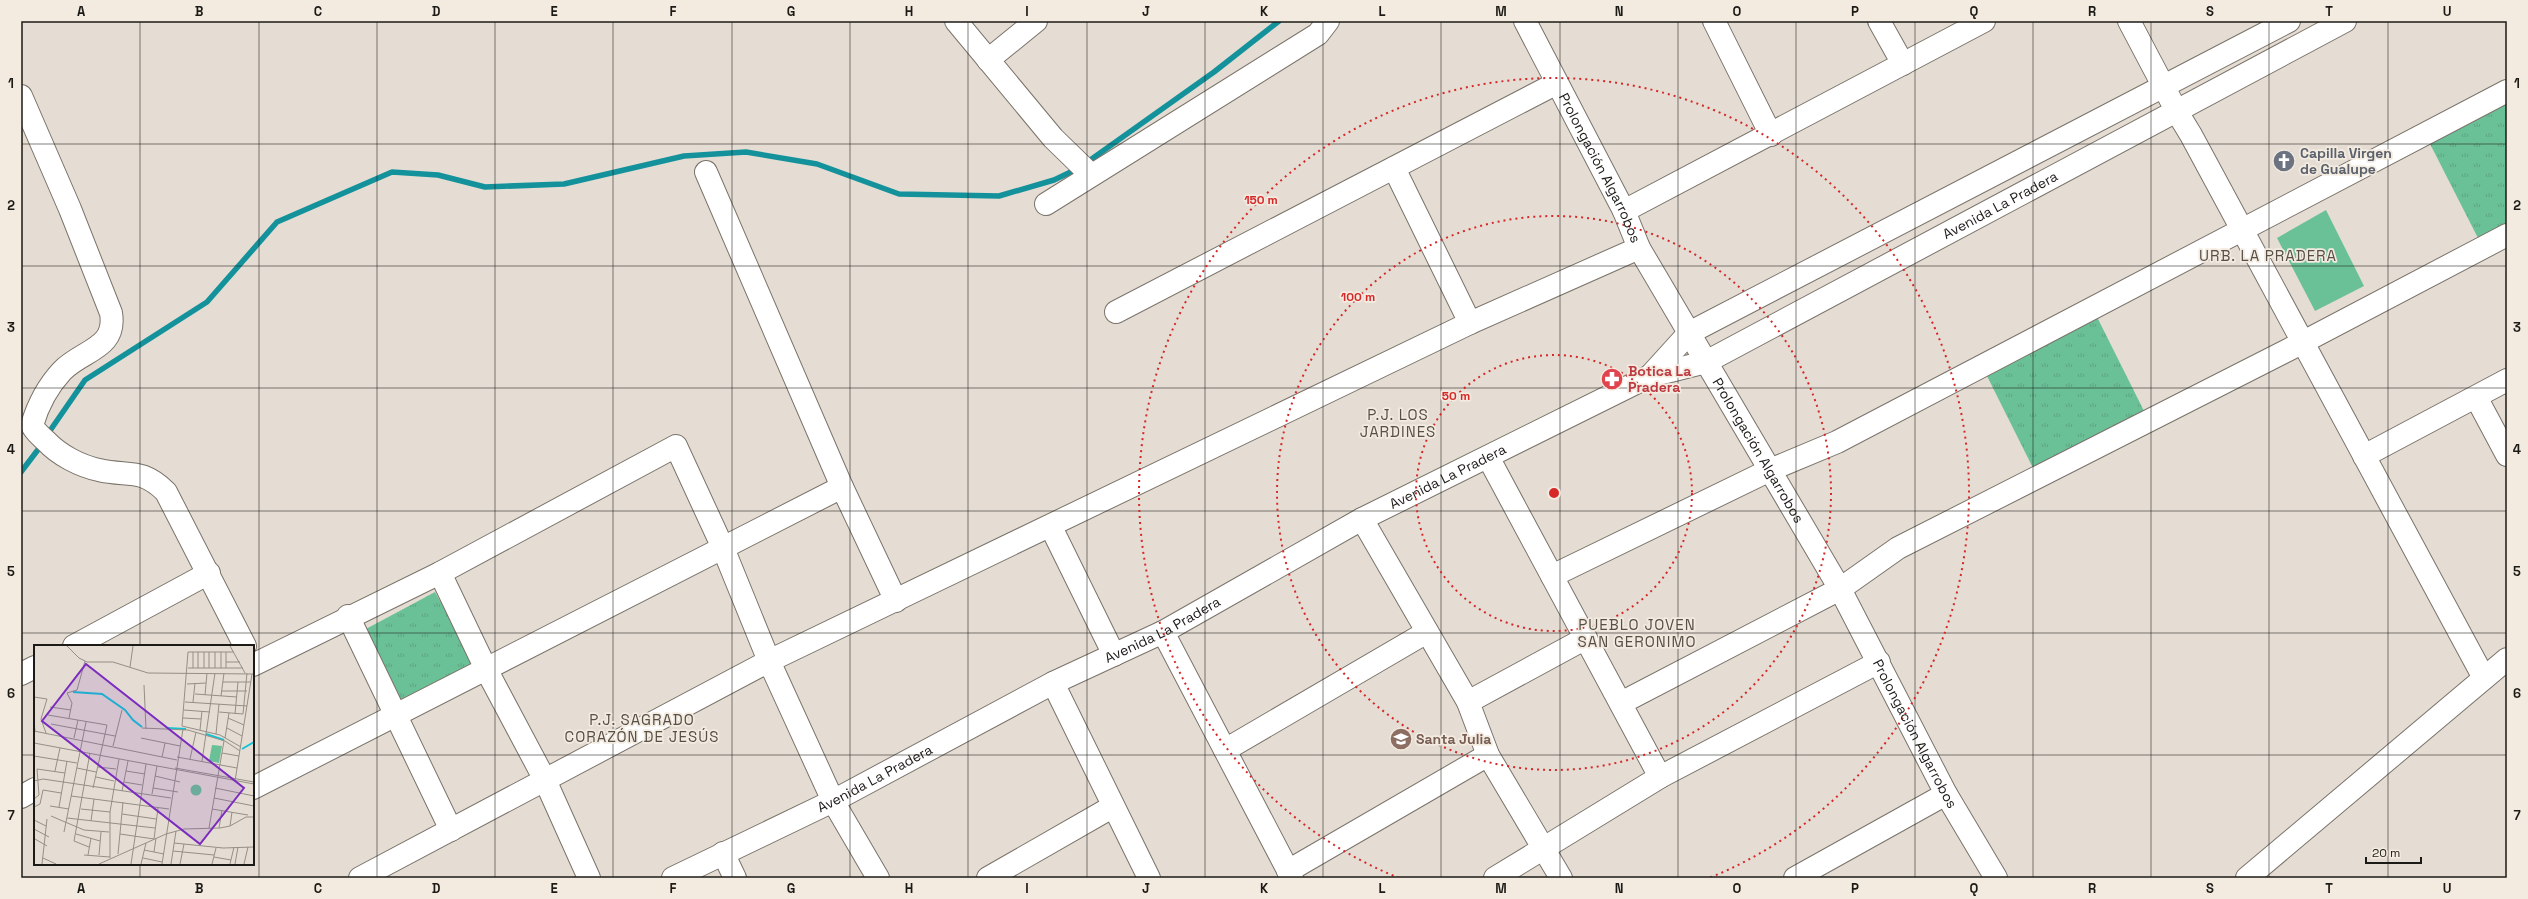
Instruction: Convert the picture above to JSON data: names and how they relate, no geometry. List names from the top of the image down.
{
  "streets": {
    "street": ["Prolongación Algarrobos", "Avenida La Pradera"]
  },
  "crossings": [
    ["Prolongación Algarrobos", "Avenida La Pradera"]
  ],
  "districts": [
    "URB. LA PRADERA",
    "P.J. LOS JARDINES",
    "PUEBLO JOVEN SAN GERONIMO",
    "P.J. SAGRADO CORAZÓN DE JESÚS"
  ],
  "places": {
    "church": ["Capilla Virgen de Gualupe"],
    "pharmacy": ["Botica La Pradera"],
    "school or university": ["Santa Julia"]
  },
  "scale_bar": "20 m",
  "grid": {
    "columns": [
      "A",
      "B",
      "C",
      "D",
      "E",
      "F",
      "G",
      "H",
      "I",
      "J",
      "K",
      "L",
      "M",
      "N",
      "O",
      "P",
      "Q",
      "R",
      "S",
      "T",
      "U"
    ],
    "rows": [
      "1",
      "2",
      "3",
      "4",
      "5",
      "6",
      "7"
    ]
  },
  "rings": ["150 m", "100 m", "50 m"]
}
